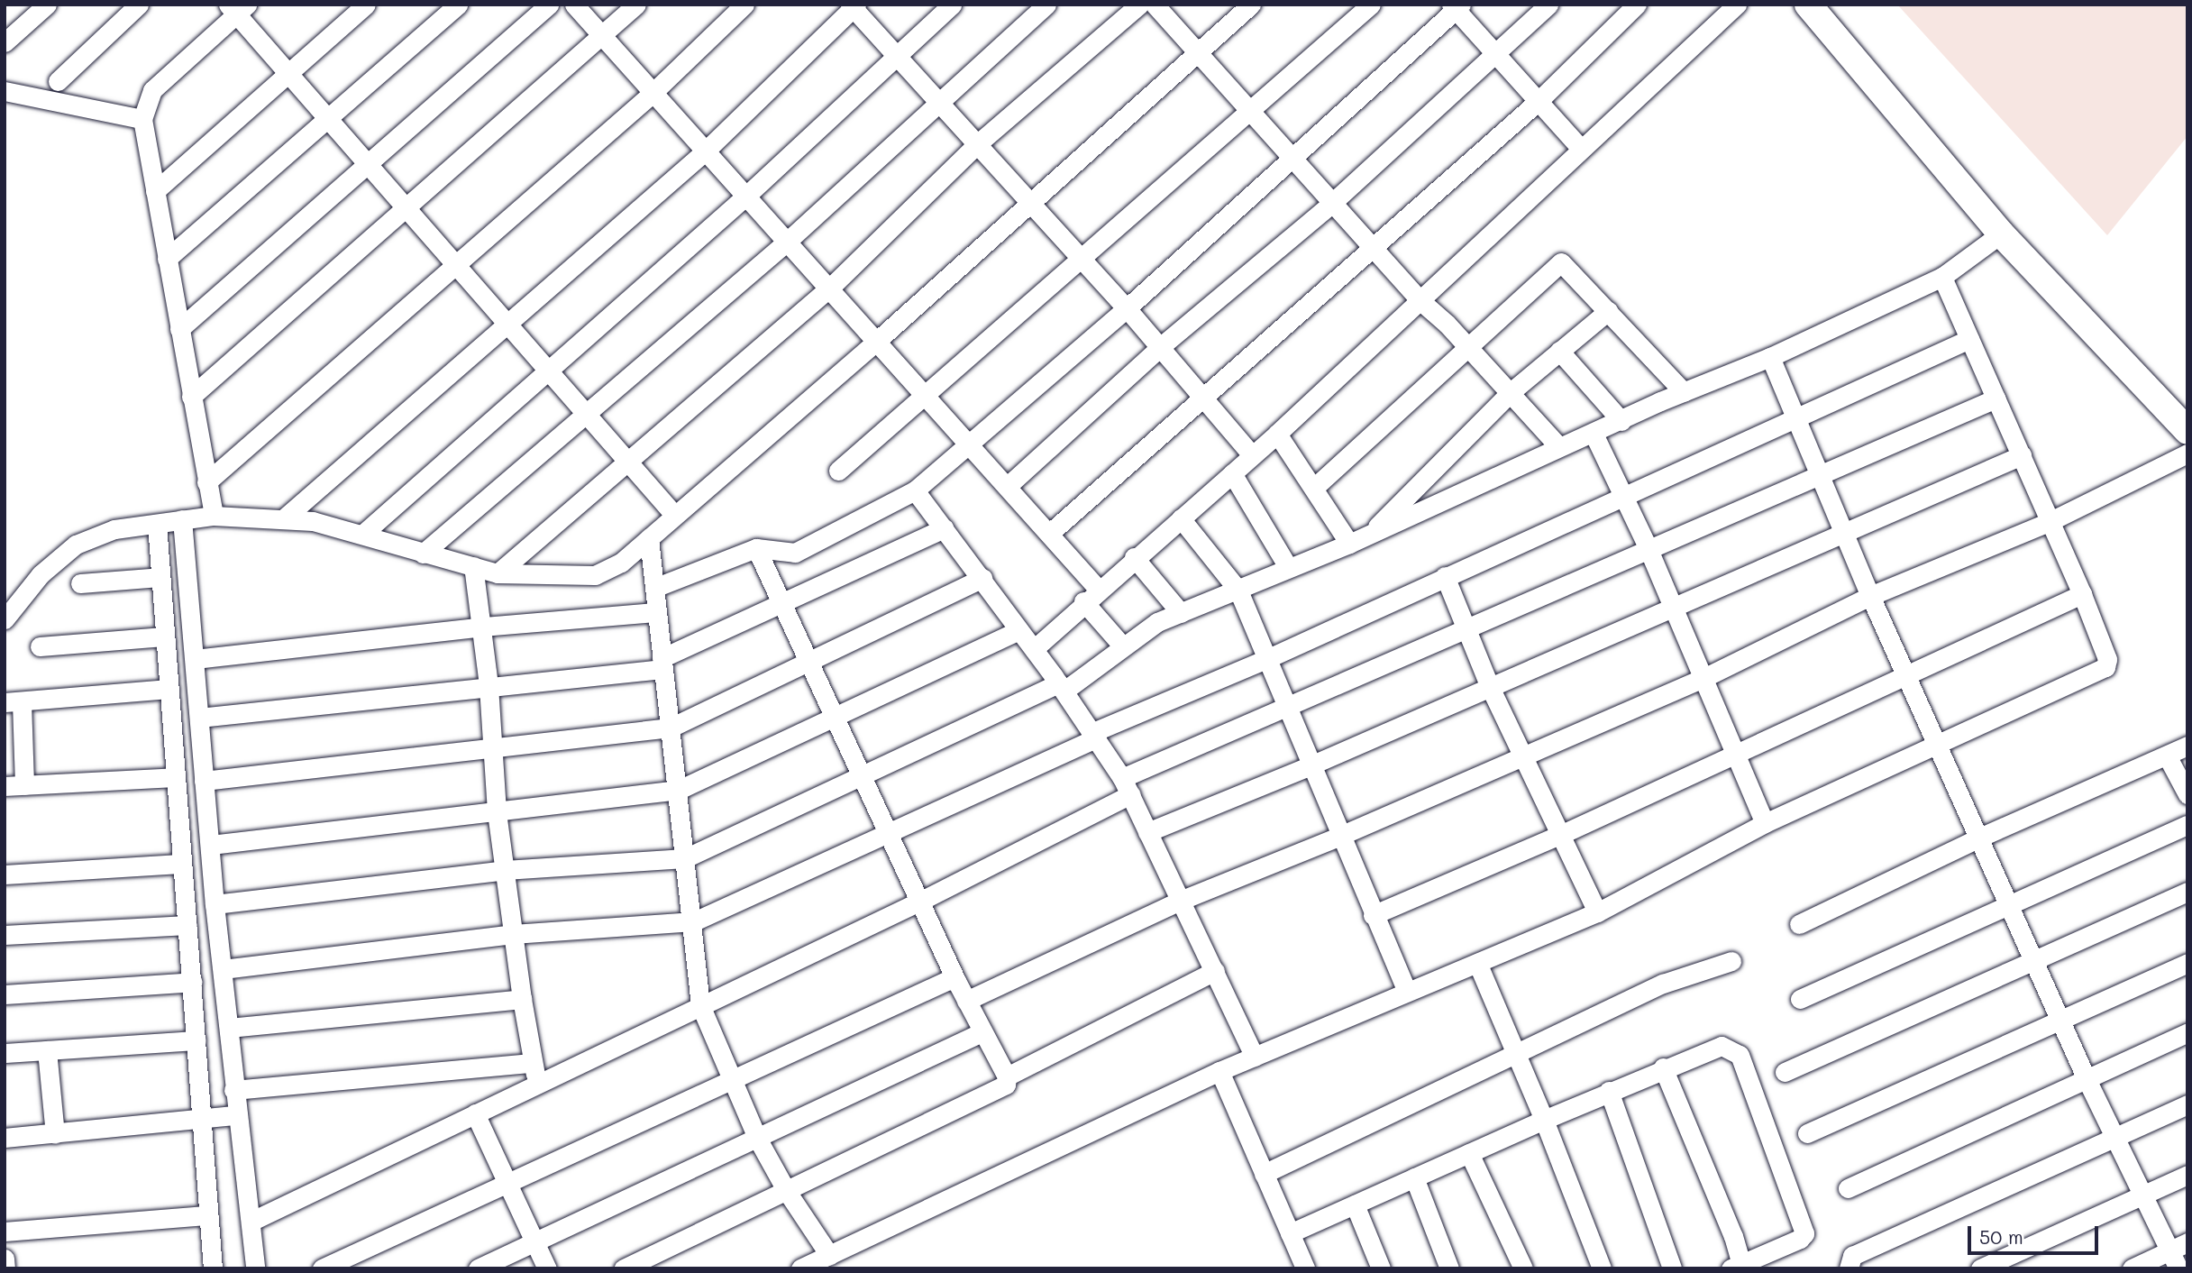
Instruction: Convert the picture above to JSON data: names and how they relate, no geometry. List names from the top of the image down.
{
  "scale_bar": "50 m"
}
